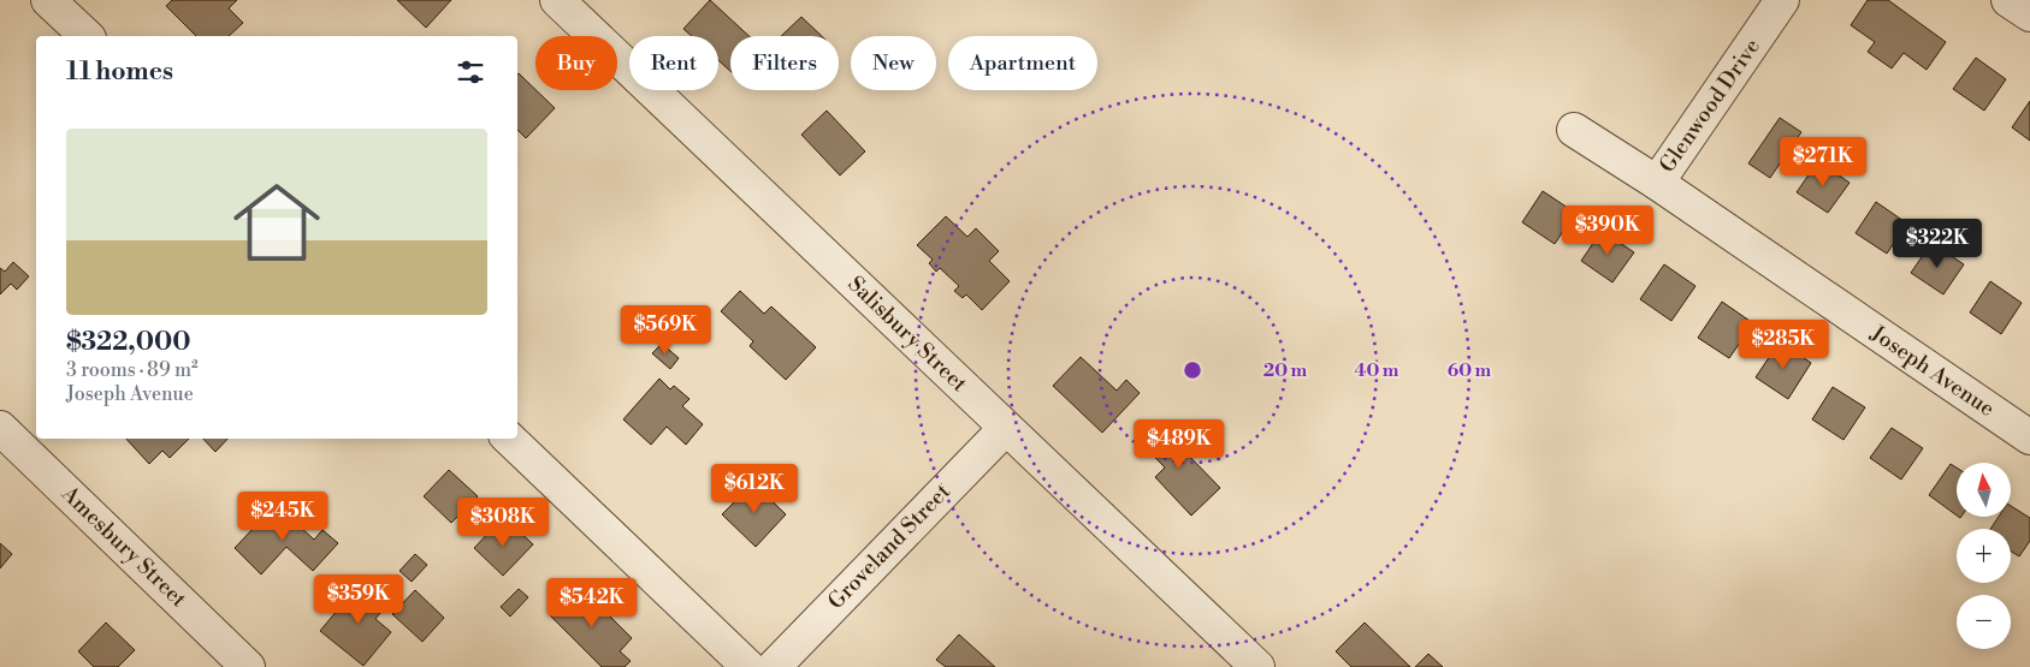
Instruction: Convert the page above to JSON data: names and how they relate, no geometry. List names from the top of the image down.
{
  "streets": {
    "street": [
      "Glenwood Drive",
      "Salisbury Street",
      "Joseph Avenue",
      "Amesbury Street",
      "Groveland Street"
    ]
  },
  "crossings": [
    ["Glenwood Drive", "Joseph Avenue"],
    ["Salisbury Street", "Groveland Street"]
  ],
  "north": "top",
  "page": {
    "chip": [
      "Buy",
      "Rent",
      "Filters",
      "New",
      "Apartment"
    ],
    "heading": "11 homes",
    "list": [
      {
        "name": "$322,000",
        "note": "3 rooms · 89 m² · Joseph Avenue"
      }
    ],
    "price": [
      "$271K",
      "$390K",
      "$322K",
      "$569K",
      "$285K",
      "$489K",
      "$612K",
      "$245K",
      "$308K",
      "$359K",
      "$542K"
    ],
    "map_buttons": ["+", "−"]
  },
  "rings": ["20 m", "40 m", "60 m"]
}
